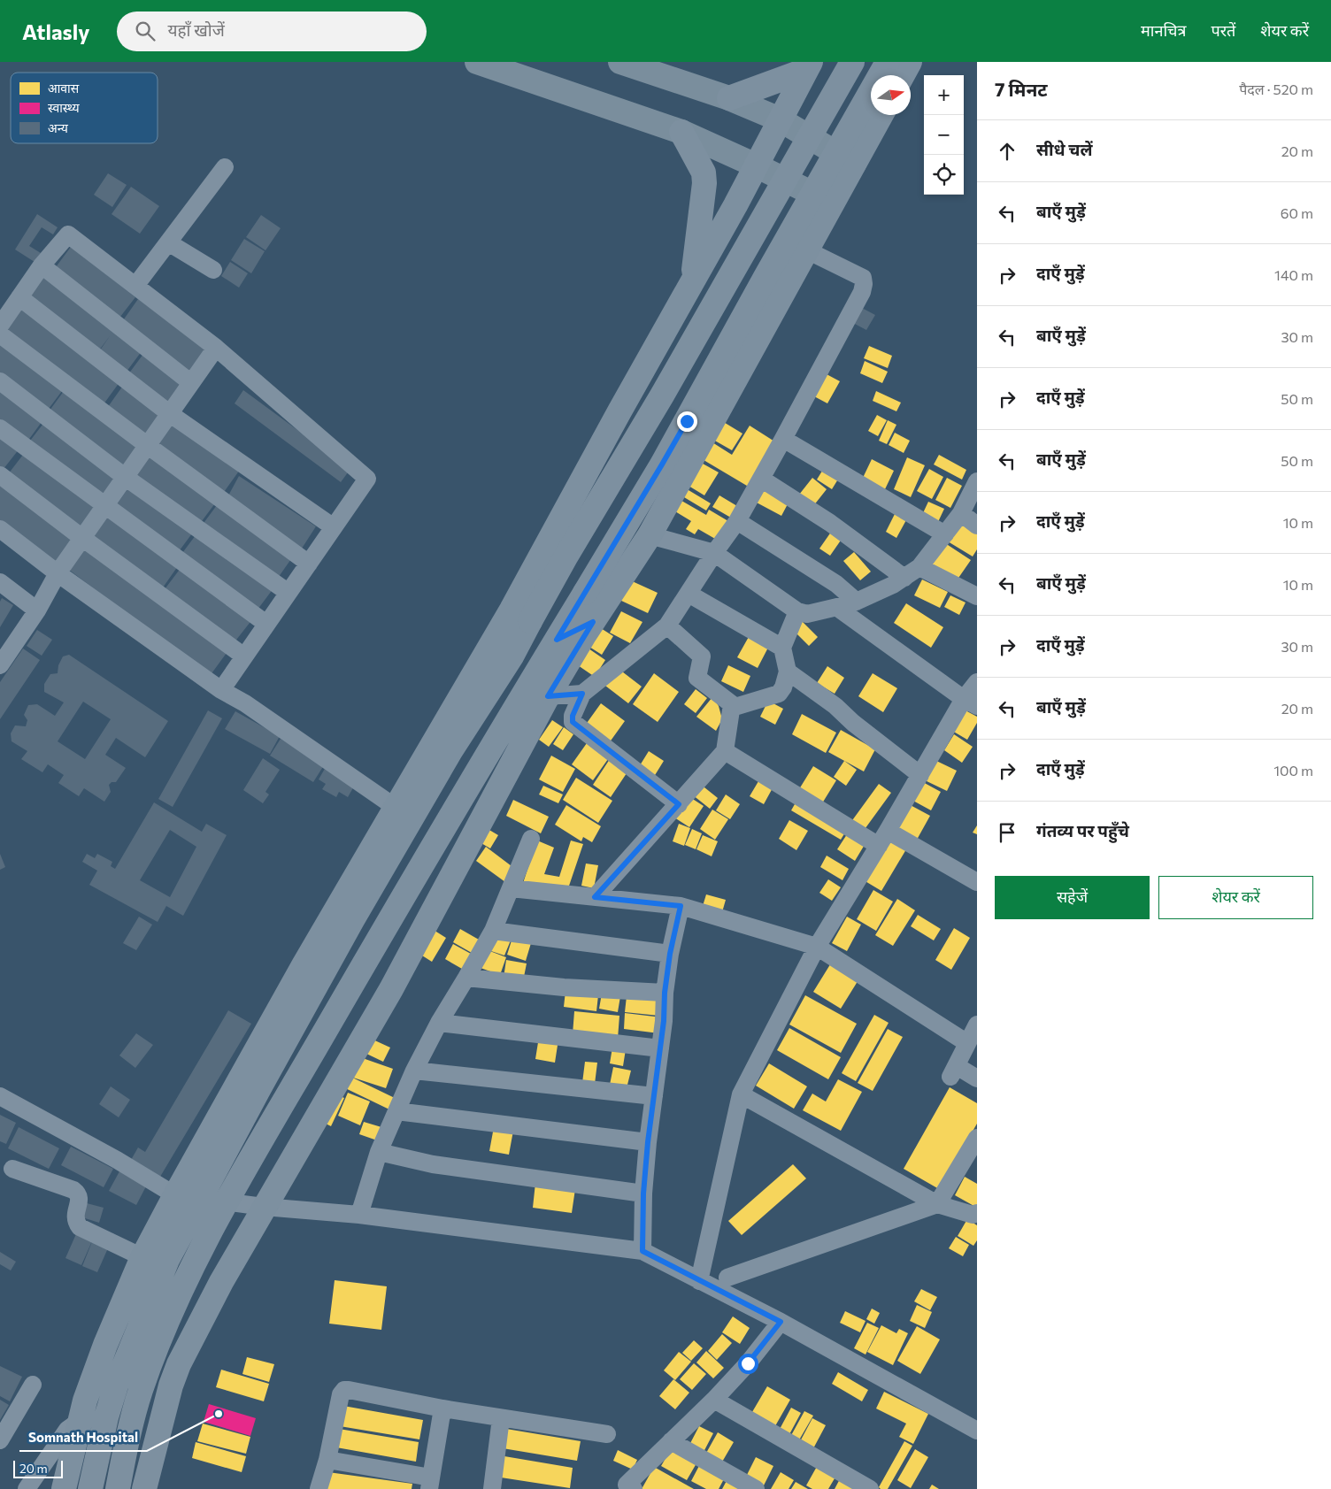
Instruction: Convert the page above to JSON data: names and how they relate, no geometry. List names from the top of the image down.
{
  "places": ["Somnath Hospital"],
  "legend": ["आवास", "स्वास्थ्य", "अन्य"],
  "scale_bar": "20 m",
  "north": "right",
  "page": {
    "header": "Atlasly",
    "search": "यहाँ खोजें",
    "nav": ["मानचित्र", "परतें", "शेयर करें"],
    "heading": ["7 मिनट", "पैदल · 520 m"],
    "map_buttons": ["+", "−"],
    "list": [
      ["सीधे चलें", "20 m"],
      ["बाएँ मुड़ें", "60 m"],
      ["दाएँ मुड़ें", "140 m"],
      ["बाएँ मुड़ें", "30 m"],
      ["दाएँ मुड़ें", "50 m"],
      ["बाएँ मुड़ें", "50 m"],
      ["दाएँ मुड़ें", "10 m"],
      ["बाएँ मुड़ें", "10 m"],
      ["दाएँ मुड़ें", "30 m"],
      ["बाएँ मुड़ें", "20 m"],
      ["दाएँ मुड़ें", "100 m"],
      "गंतव्य पर पहुँचे"
    ],
    "buttons": ["सहेजें", "शेयर करें"],
    "scale": "20 m"
  }
}
